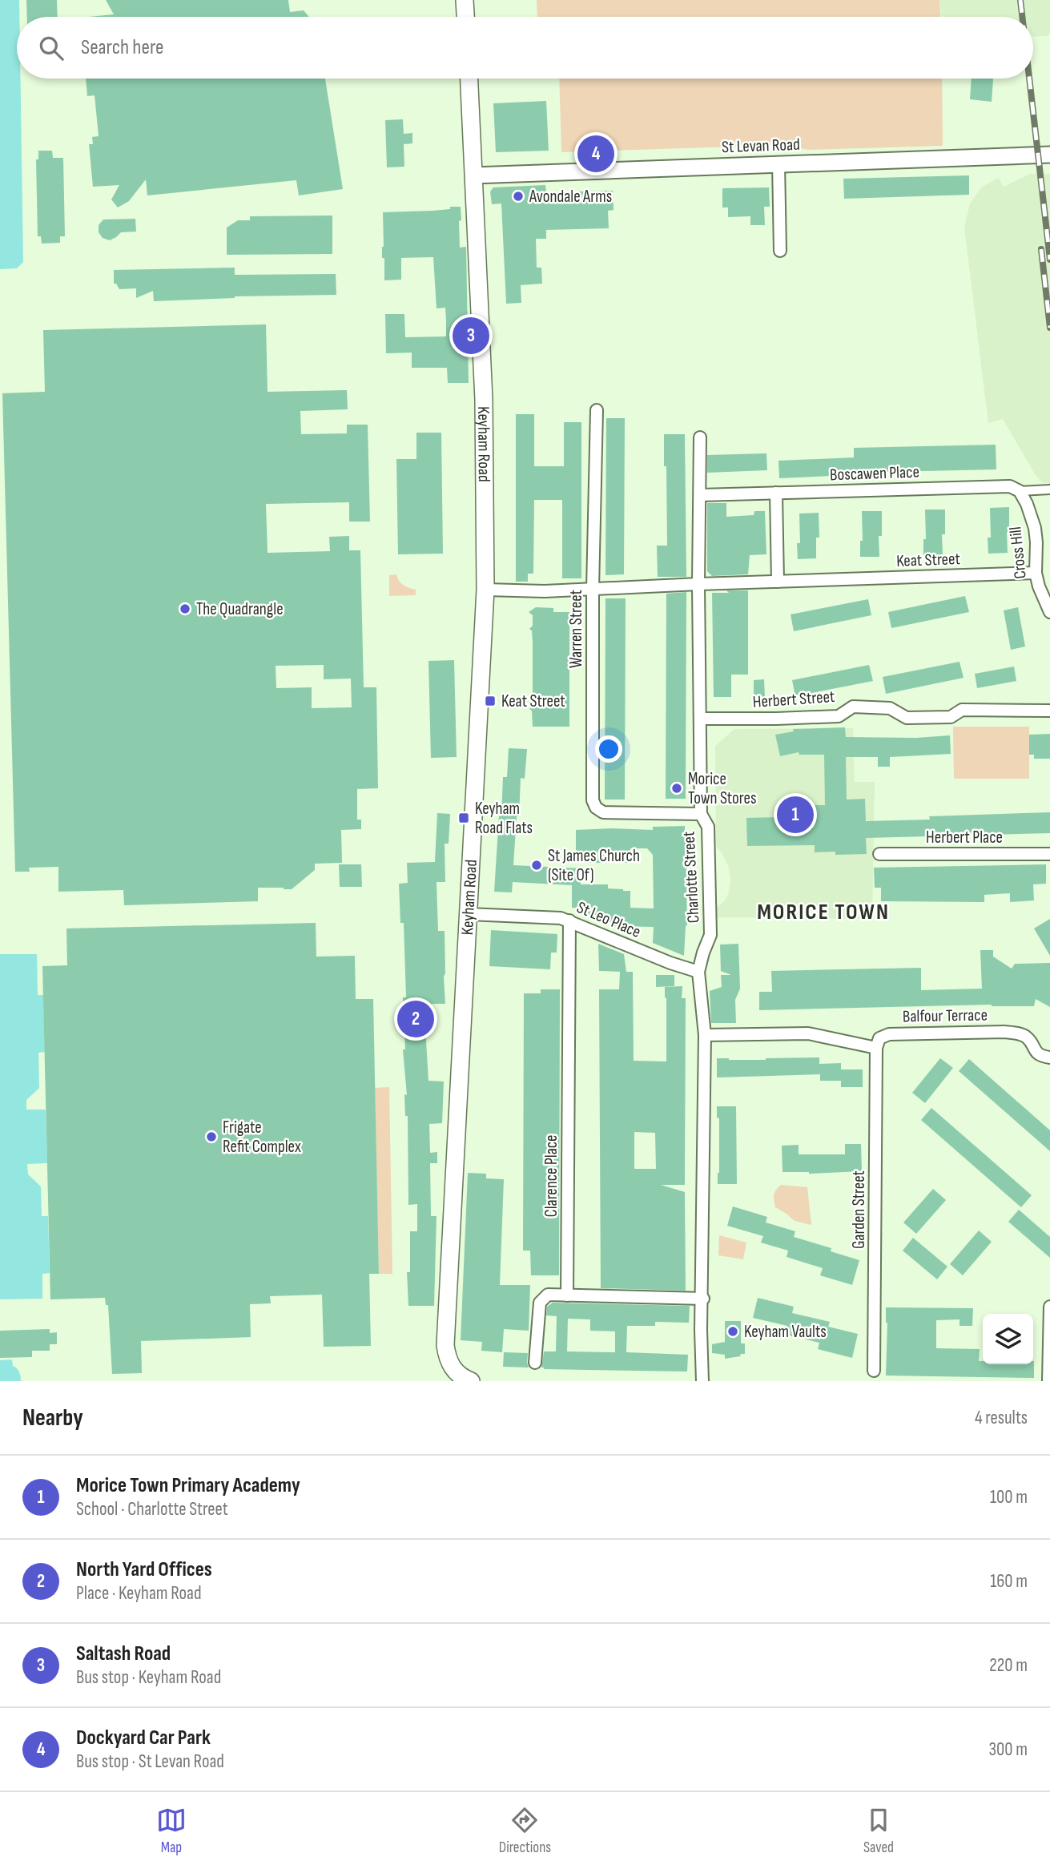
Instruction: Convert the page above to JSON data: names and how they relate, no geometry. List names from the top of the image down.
{
  "streets": {
    "main road": ["Keyham Road"],
    "street": [
      "St Levan Road",
      "Boscawen Place",
      "Cross Hill",
      "Keat Street",
      "Warren Street",
      "Herbert Street",
      "Herbert Place",
      "Charlotte Street",
      "St Leo Place",
      "Balfour Terrace",
      "Clarence Place",
      "Garden Street"
    ]
  },
  "crossings": [
    ["St Levan Road", "Keyham Road"],
    ["Keyham Road", "Keat Street"],
    ["Keyham Road", "St Leo Place"],
    ["Boscawen Place", "Cross Hill"],
    ["Boscawen Place", "Charlotte Street"],
    ["Cross Hill", "Keat Street"],
    ["Keat Street", "Warren Street"],
    ["Keat Street", "Charlotte Street"],
    ["Warren Street", "Charlotte Street"],
    ["Herbert Street", "Charlotte Street"],
    ["Charlotte Street", "St Leo Place"],
    ["St Leo Place", "Clarence Place"],
    ["Balfour Terrace", "Garden Street"]
  ],
  "districts": ["MORICE TOWN"],
  "places": {
    "other": [
      "Avondale Arms",
      "The Quadrangle",
      "Morice Town Stores",
      "St James Church (Site Of)",
      "Frigate Refit Complex",
      "Keyham Vaults"
    ],
    "transit": ["Keat Street", "Keyham Road Flats"]
  },
  "page": {
    "search": "Search here",
    "pins": [
      "4",
      "3",
      "1",
      "2"
    ],
    "heading": ["Nearby", "4 results"],
    "list": [
      {
        "mark": "1",
        "name": "Morice Town Primary Academy",
        "note": "School · Charlotte Street",
        "value": "100 m"
      },
      {
        "mark": "2",
        "name": "North Yard Offices",
        "note": "Place · Keyham Road",
        "value": "160 m"
      },
      {
        "mark": "3",
        "name": "Saltash Road",
        "note": "Bus stop · Keyham Road",
        "value": "220 m"
      },
      {
        "mark": "4",
        "name": "Dockyard Car Park",
        "note": "Bus stop · St Levan Road",
        "value": "300 m"
      }
    ],
    "nav": ["Map", "Directions", "Saved"]
  }
}
